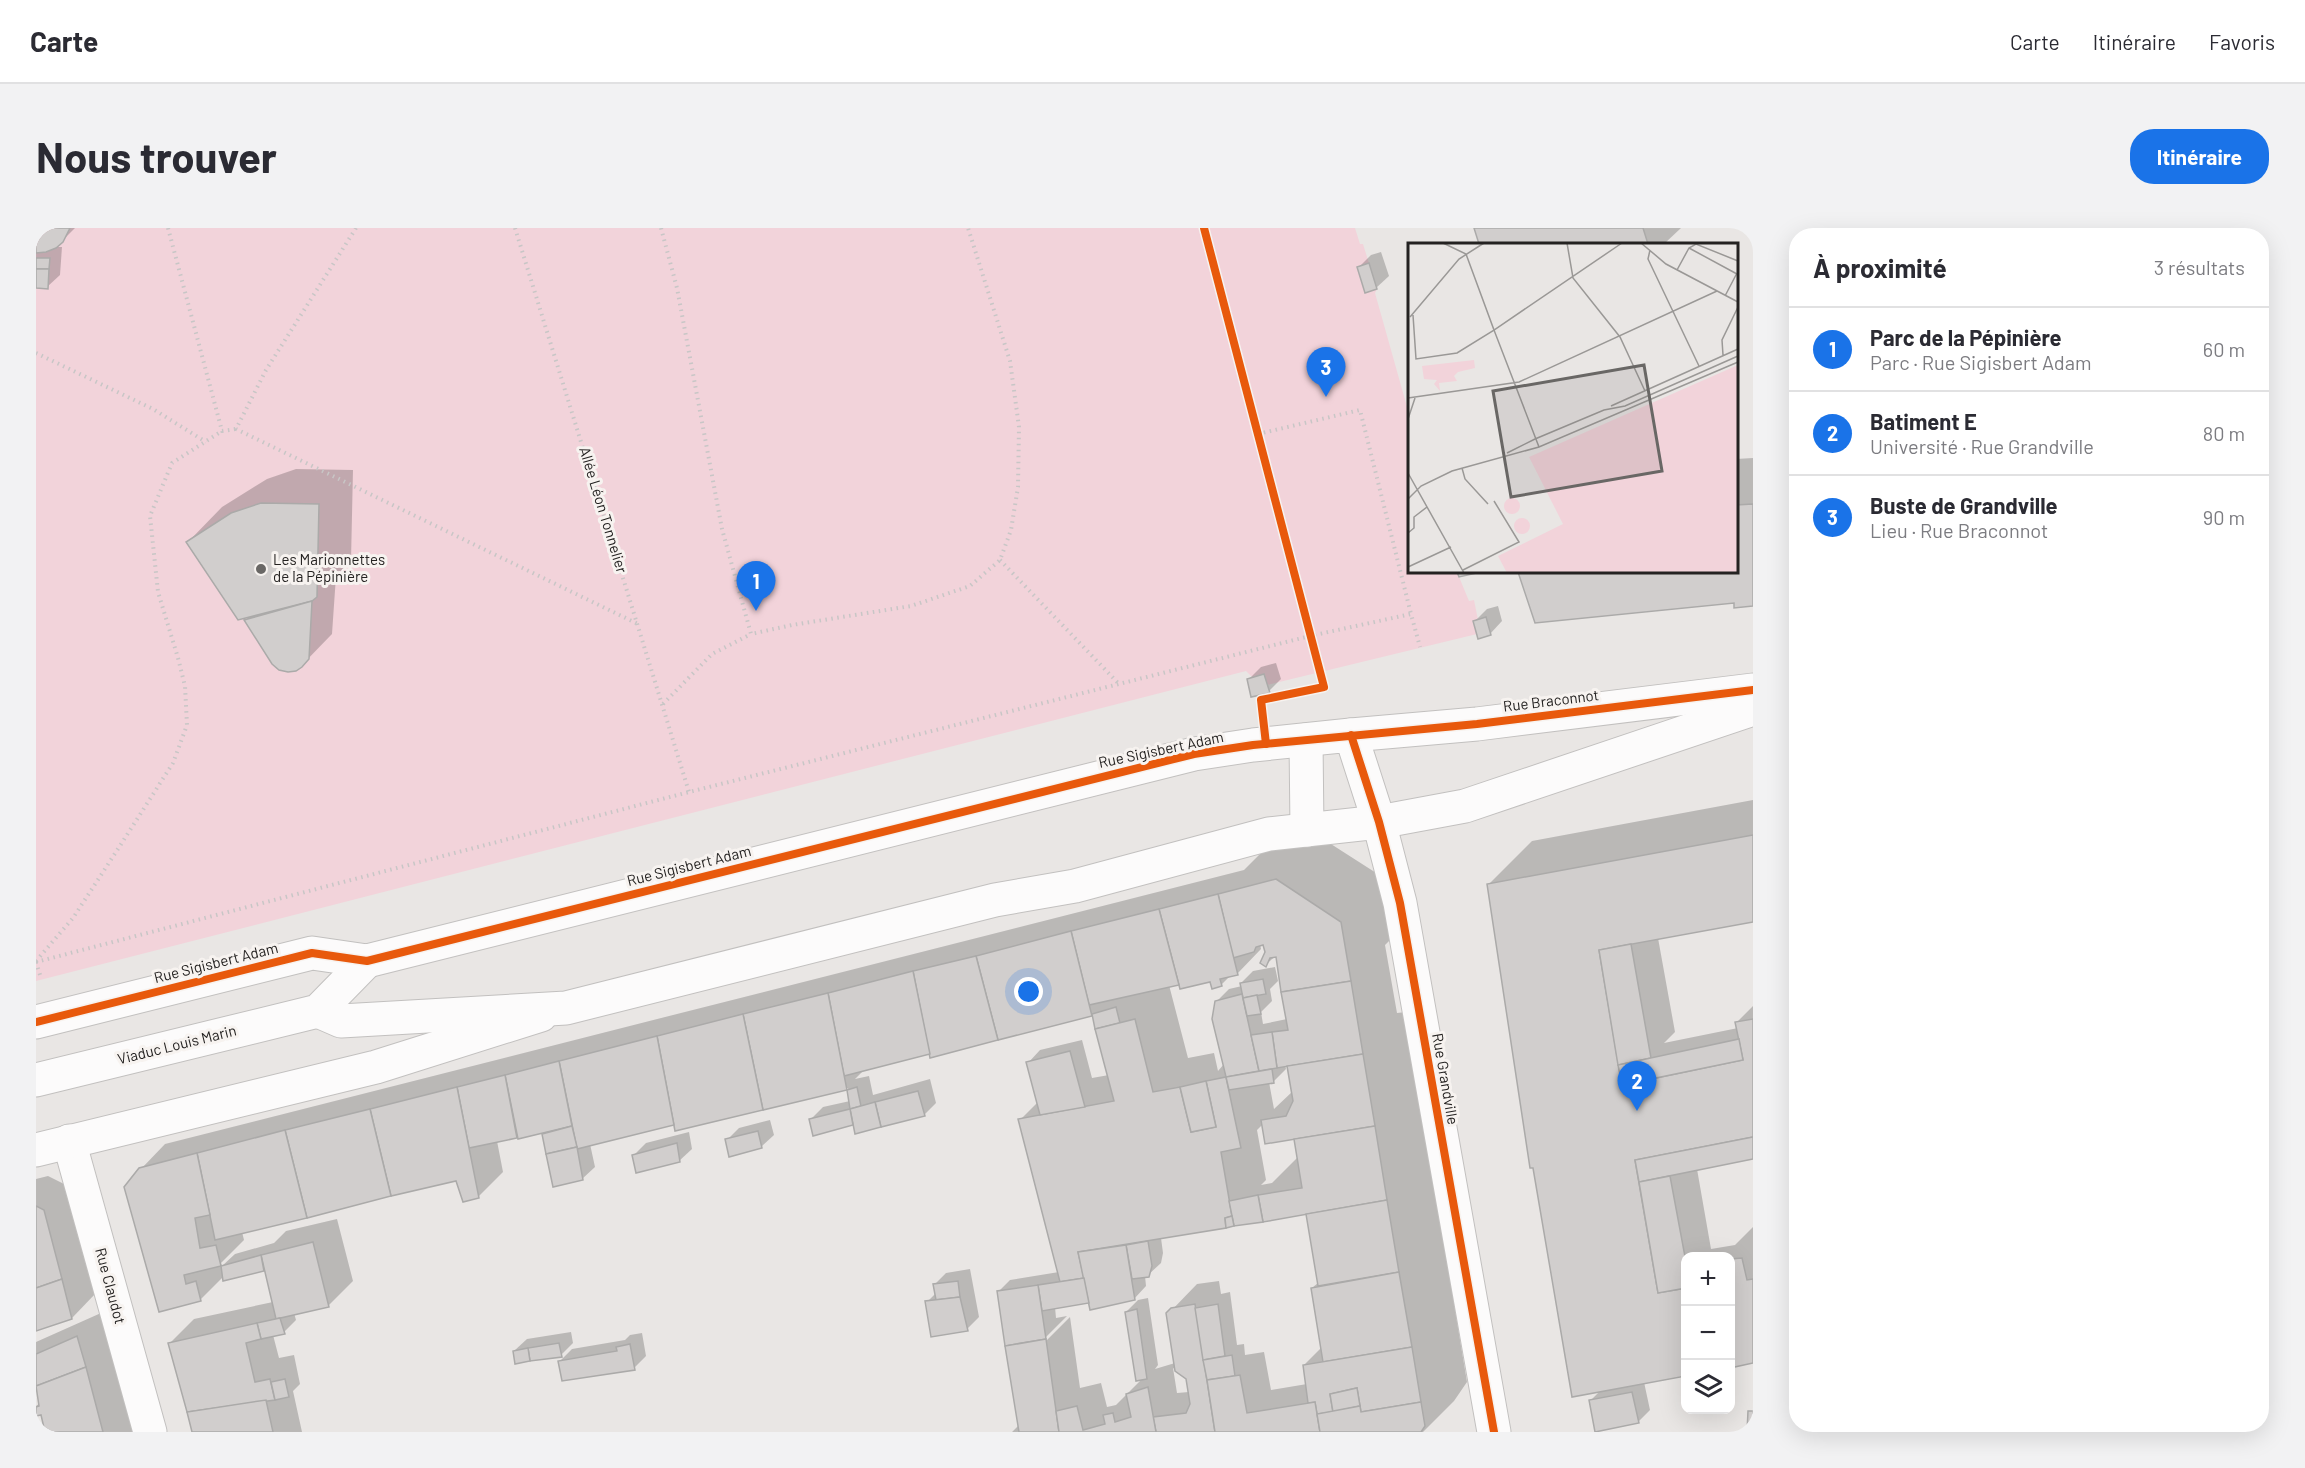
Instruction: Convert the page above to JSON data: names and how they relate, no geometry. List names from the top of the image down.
{
  "streets": {
    "main road": [
      "Rue Braconnot",
      "Rue Sigisbert Adam",
      "Viaduc Louis Marin",
      "Rue Grandville",
      "Rue Claudot"
    ],
    "path": ["Allée Léon Tonnelier"]
  },
  "crossings": [
    ["Rue Braconnot", "Rue Sigisbert Adam"],
    ["Rue Braconnot", "Rue Grandville"],
    ["Rue Sigisbert Adam", "Rue Grandville"]
  ],
  "places": ["Les Marionnettes de la Pépinière"],
  "page": {
    "header": "Carte",
    "nav": ["Carte", "Itinéraire", "Favoris"],
    "buttons": "Itinéraire",
    "title": "Nous trouver",
    "heading": ["À proximité", "3 résultats"],
    "list": [
      {
        "mark": "1",
        "name": "Parc de la Pépinière",
        "note": "Parc · Rue Sigisbert Adam",
        "value": "60 m"
      },
      {
        "mark": "2",
        "name": "Batiment E",
        "note": "Université · Rue Grandville",
        "value": "80 m"
      },
      {
        "mark": "3",
        "name": "Buste de Grandville",
        "note": "Lieu · Rue Braconnot",
        "value": "90 m"
      }
    ],
    "pins": ["3", "1", "2"],
    "map_buttons": ["+", "−"]
  }
}
